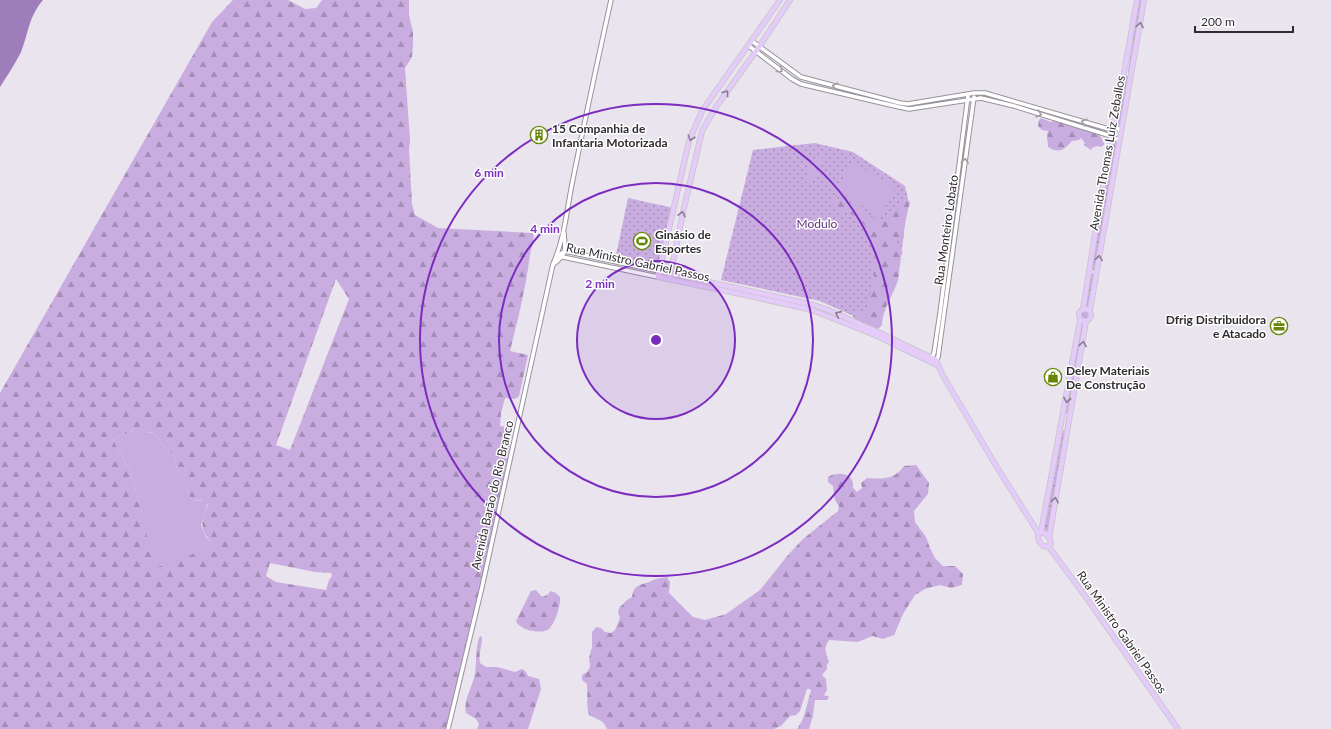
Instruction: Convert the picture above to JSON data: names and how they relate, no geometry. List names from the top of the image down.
{
  "streets": {
    "main road": ["Avenida Thomas Luiz Zeballos", "Rua Ministro Gabriel Passos"],
    "street": ["Rua Monteiro Lobato", "Avenida Barão do Rio Branco"]
  },
  "crossings": [
    ["Rua Monteiro Lobato", "Rua Ministro Gabriel Passos"],
    ["Rua Ministro Gabriel Passos", "Avenida Barão do Rio Branco"]
  ],
  "parks": ["Modulo"],
  "places": {
    "building": ["15 Companhia de Infantaria Motorizada"],
    "sports": ["Ginásio de Esportes"],
    "office": ["Dfrig Distribuidora e Atacado"],
    "shop": ["Deley Materiais De Construção"]
  },
  "scale_bar": "200 m",
  "rings": ["6 min", "4 min", "2 min"]
}
